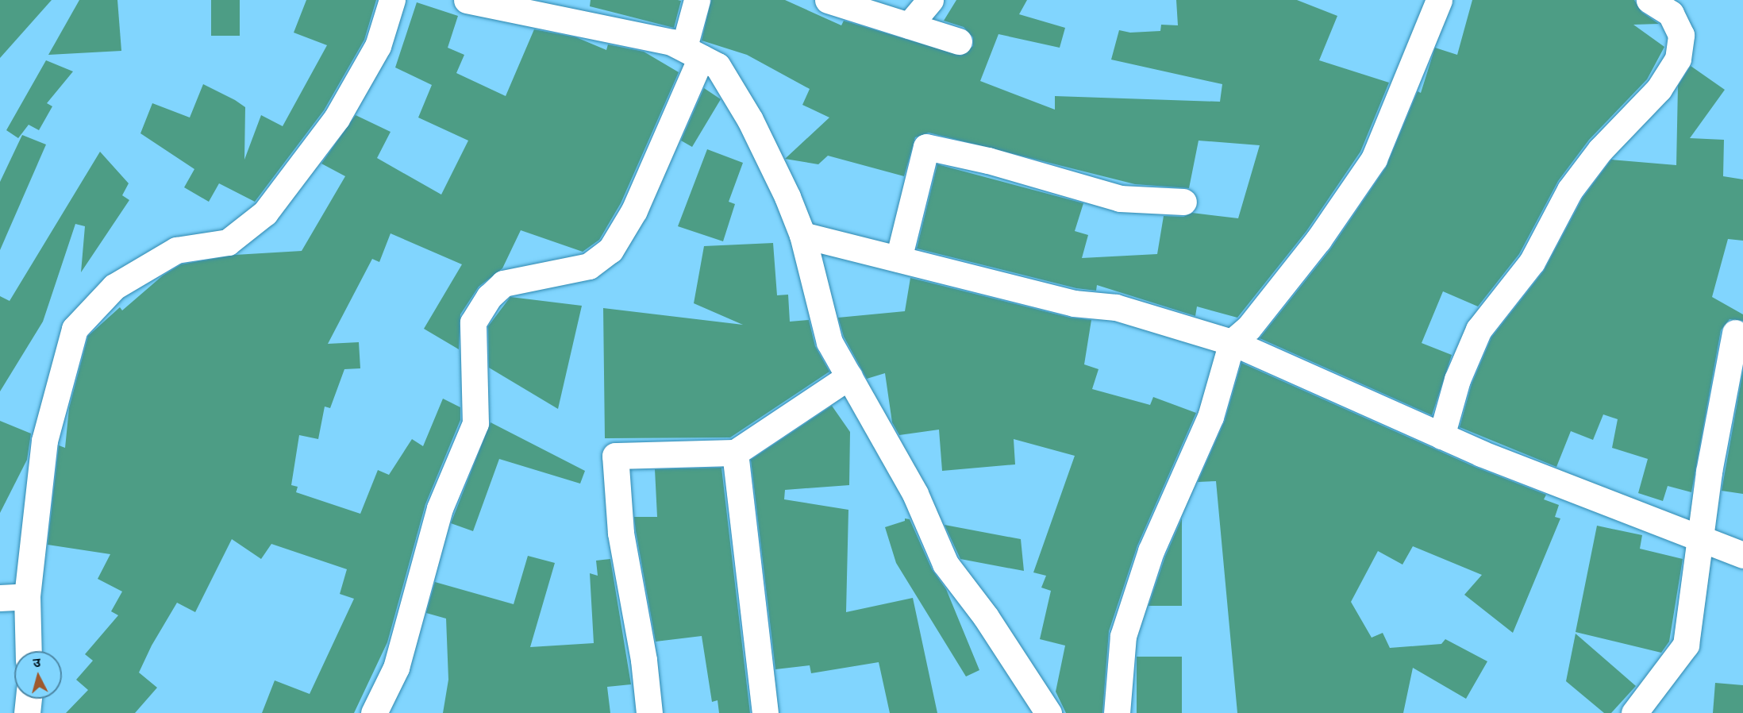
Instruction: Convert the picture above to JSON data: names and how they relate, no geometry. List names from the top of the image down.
{
  "north": "top"
}
